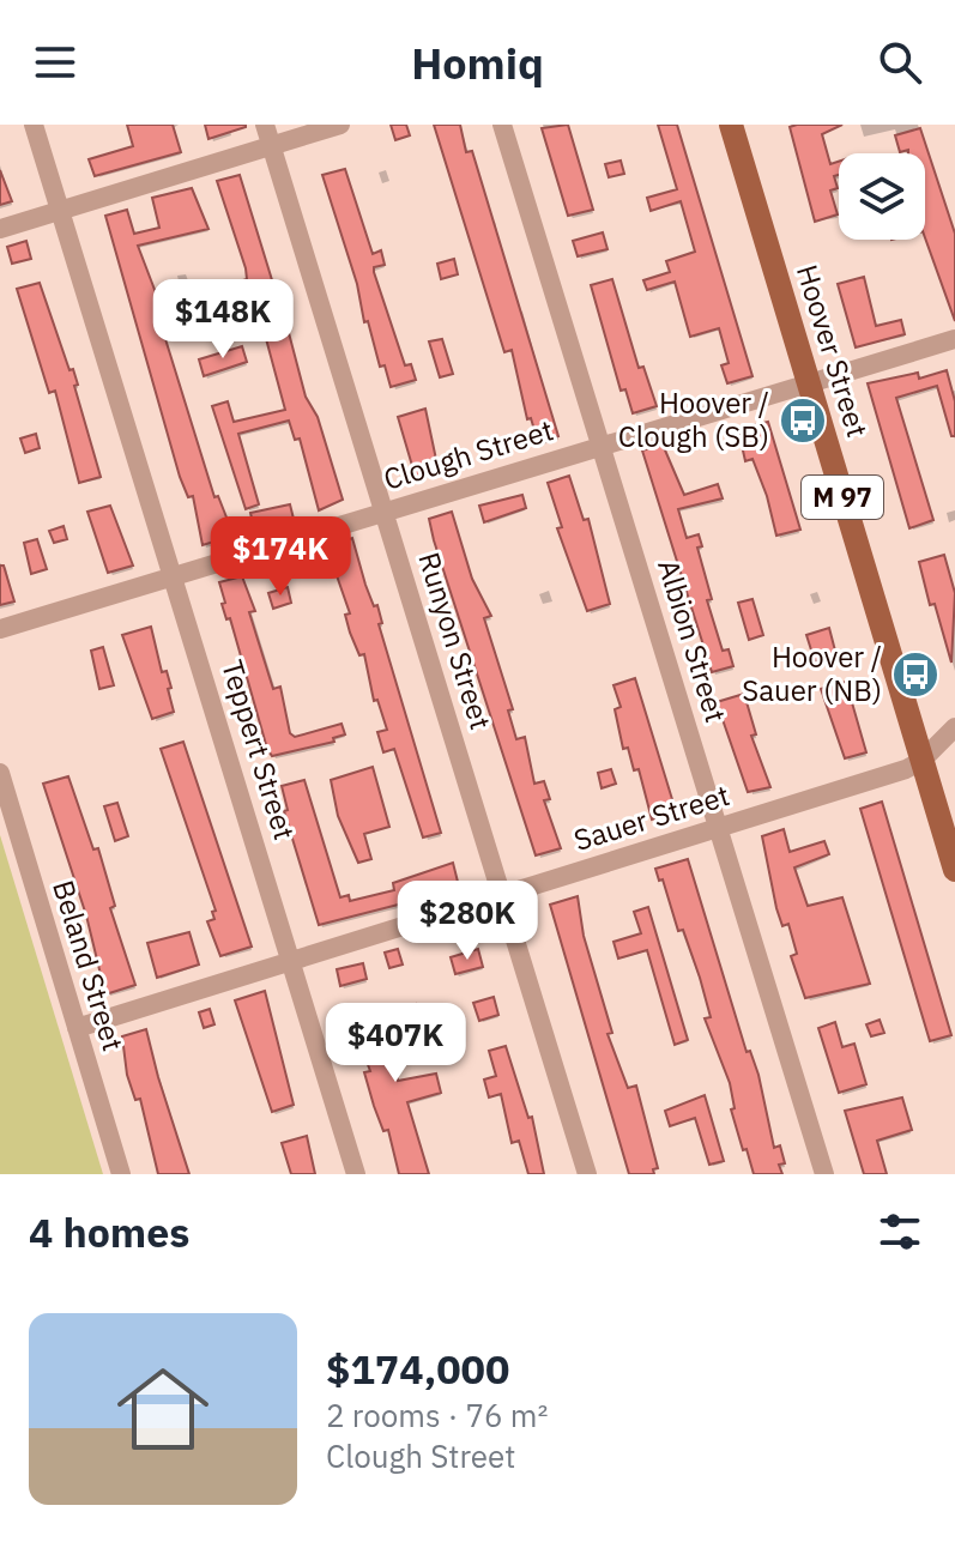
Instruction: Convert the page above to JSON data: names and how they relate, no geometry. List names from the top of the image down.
{
  "streets": {
    "main road": ["Hoover Street", "M 97"],
    "street": [
      "Clough Street",
      "Runyon Street",
      "Albion Street",
      "Teppert Street",
      "Sauer Street",
      "Beland Street"
    ]
  },
  "crossings": [
    ["Hoover Street", "Clough Street"],
    ["Hoover Street", "Sauer Street"],
    ["Clough Street", "Runyon Street"],
    ["Clough Street", "Albion Street"],
    ["Clough Street", "Teppert Street"],
    ["Runyon Street", "Sauer Street"],
    ["Albion Street", "Sauer Street"],
    ["Teppert Street", "Sauer Street"],
    ["Sauer Street", "Beland Street"]
  ],
  "places": {
    "bus stop": ["Hoover / Clough (SB)", "Hoover / Sauer (NB)"]
  },
  "page": {
    "header": "Homiq",
    "price": [
      "$148K",
      "$174K",
      "$280K",
      "$407K"
    ],
    "heading": "4 homes",
    "list": [
      {
        "name": "$174,000",
        "note": "2 rooms · 76 m² · Clough Street"
      }
    ]
  }
}
